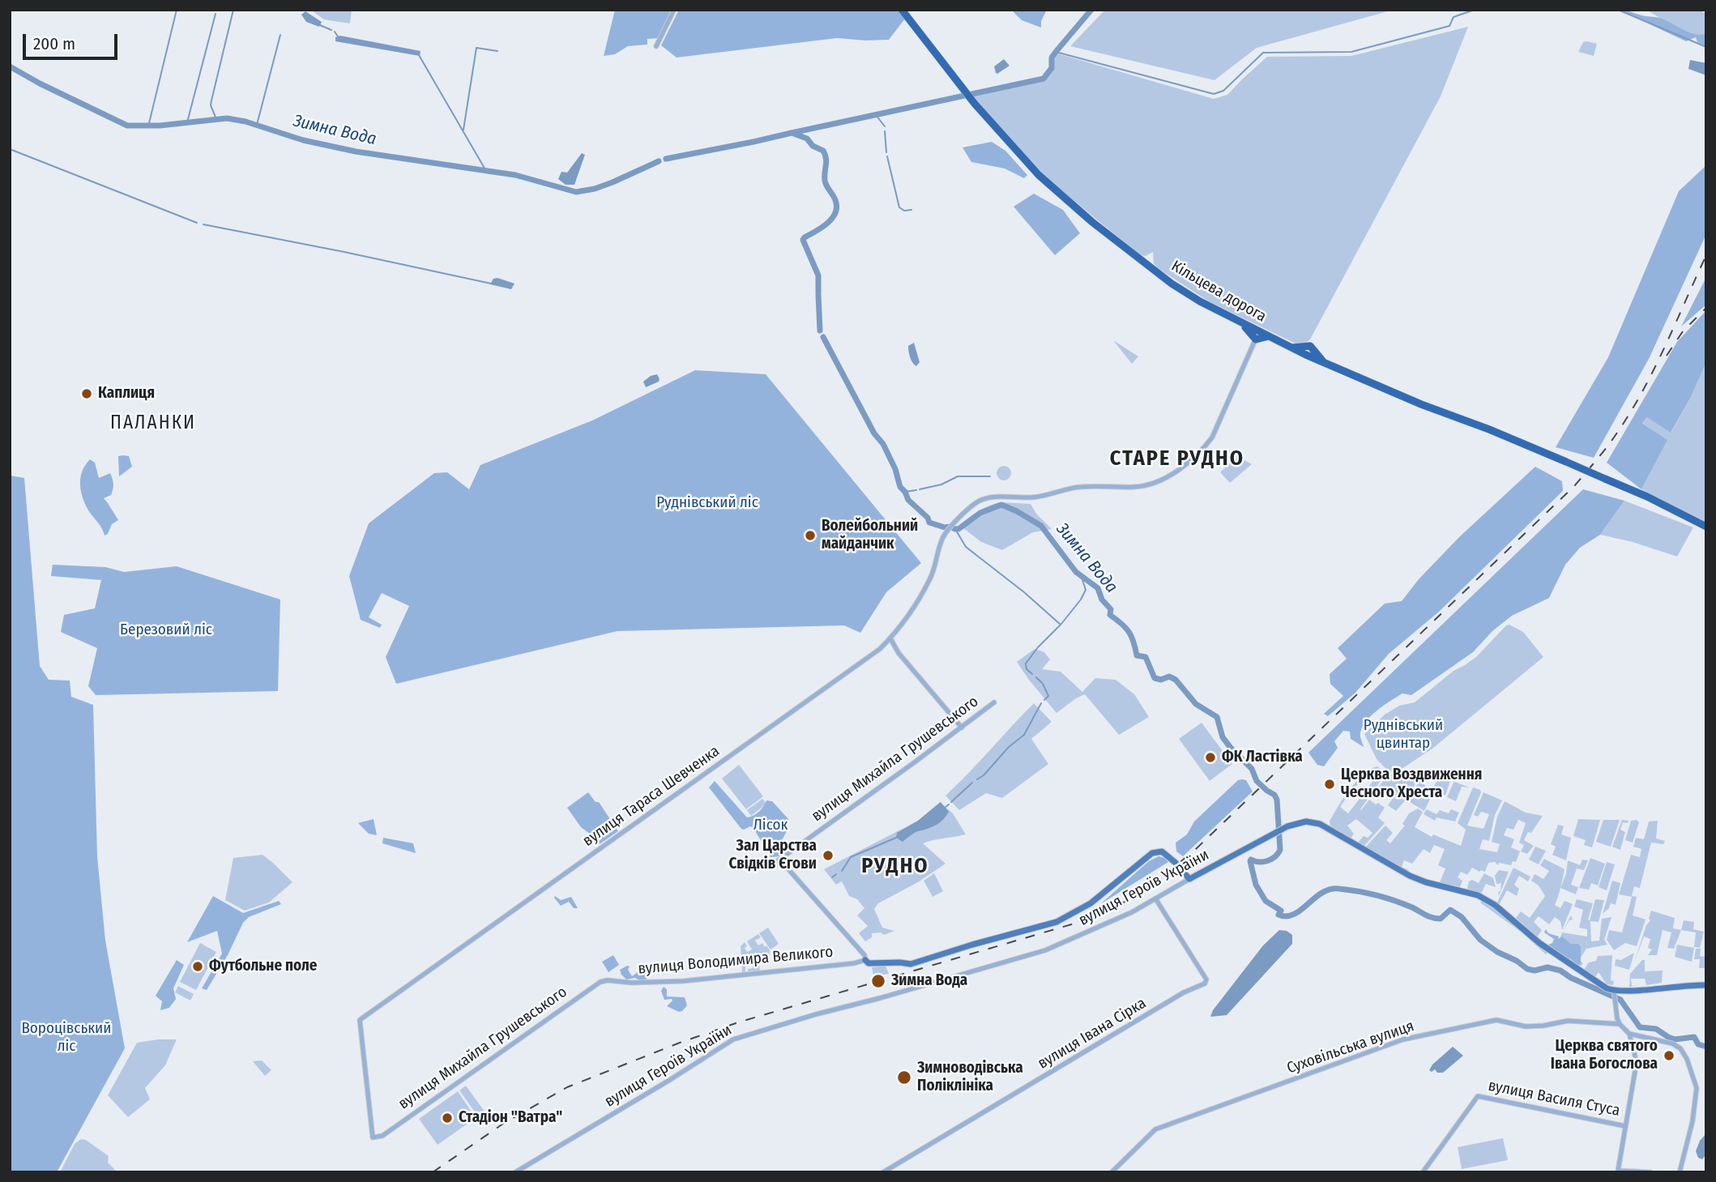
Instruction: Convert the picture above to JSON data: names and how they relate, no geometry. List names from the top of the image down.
{
  "streets": {
    "highway": ["Кільцева дорога"],
    "main road": ["вулиця Героїв України"],
    "street": [
      "вулиця Михайла Грушевського",
      "вулиця Тараса Шевченка",
      "вулиця Володимира Великого",
      "вулиця Івана Сірка",
      "Суховільська вулиця",
      "вулиця Василя Стуса"
    ]
  },
  "crossings": [
    ["вулиця Михайла Грушевського", "вулиця Тараса Шевченка"],
    ["вулиця Михайла Грушевського", "вулиця Володимира Великого"],
    ["вулиця Героїв України", "вулиця Івана Сірка"]
  ],
  "districts": ["ПАЛАНКИ", "СТАРЕ РУДНО", "РУДНО"],
  "water": ["Зимна Вода"],
  "parks": [
    "Руднівський ліс",
    "Березовий ліс",
    "Руднівський цвинтар",
    "Лісок",
    "Вороцівський ліс"
  ],
  "places": [
    "Каплиця",
    "Волейбольний майданчик",
    "ФК Ластівка",
    "Церква Воздвиження Чесного Хреста",
    "Зал Царства Свідків Єгови",
    "Футбольне поле",
    "Зимна Вода",
    "Церква святого Івана Богослова",
    "Зимноводівська Поліклініка",
    "Стадіон \"Ватра\""
  ],
  "scale_bar": "200 m"
}
